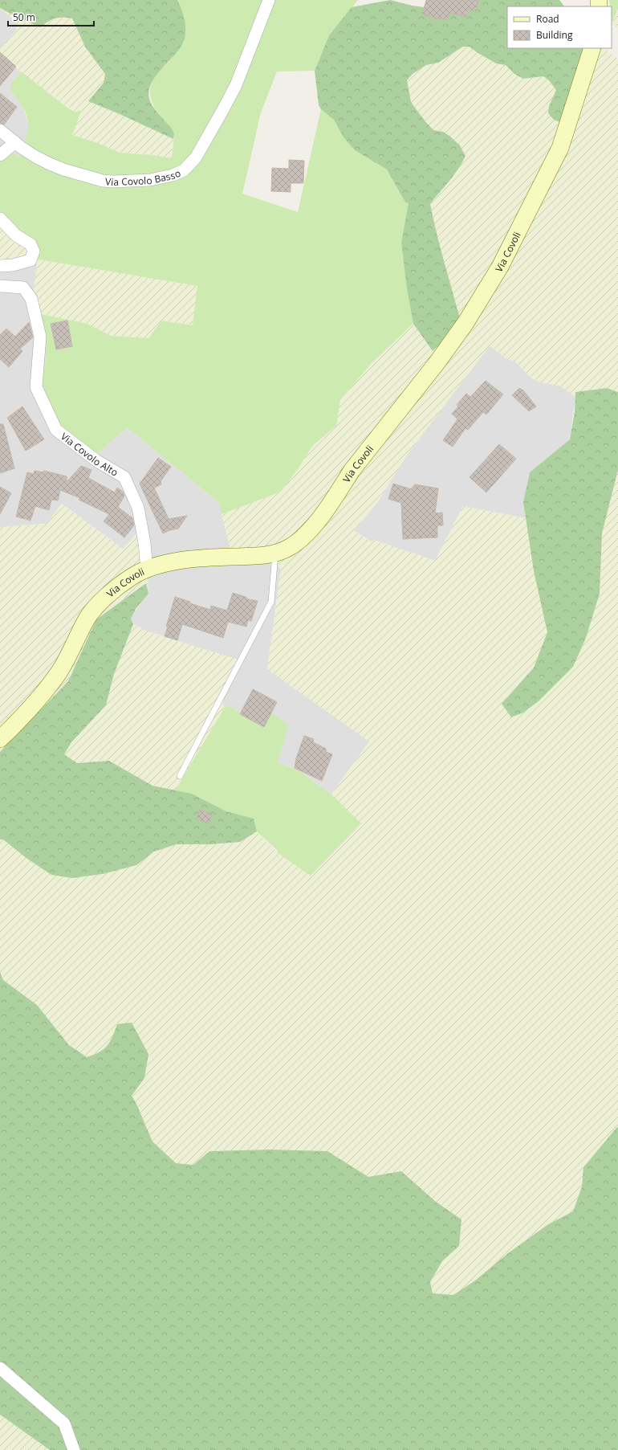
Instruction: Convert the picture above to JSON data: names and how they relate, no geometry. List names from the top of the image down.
{
  "streets": {
    "street": ["Via Covolo Basso", "Via Covoli", "Via Covolo Alto"]
  },
  "crossings": [
    ["Via Covoli", "Via Covolo Alto"]
  ],
  "legend": ["Road", "Building"],
  "scale_bar": "50 m"
}
